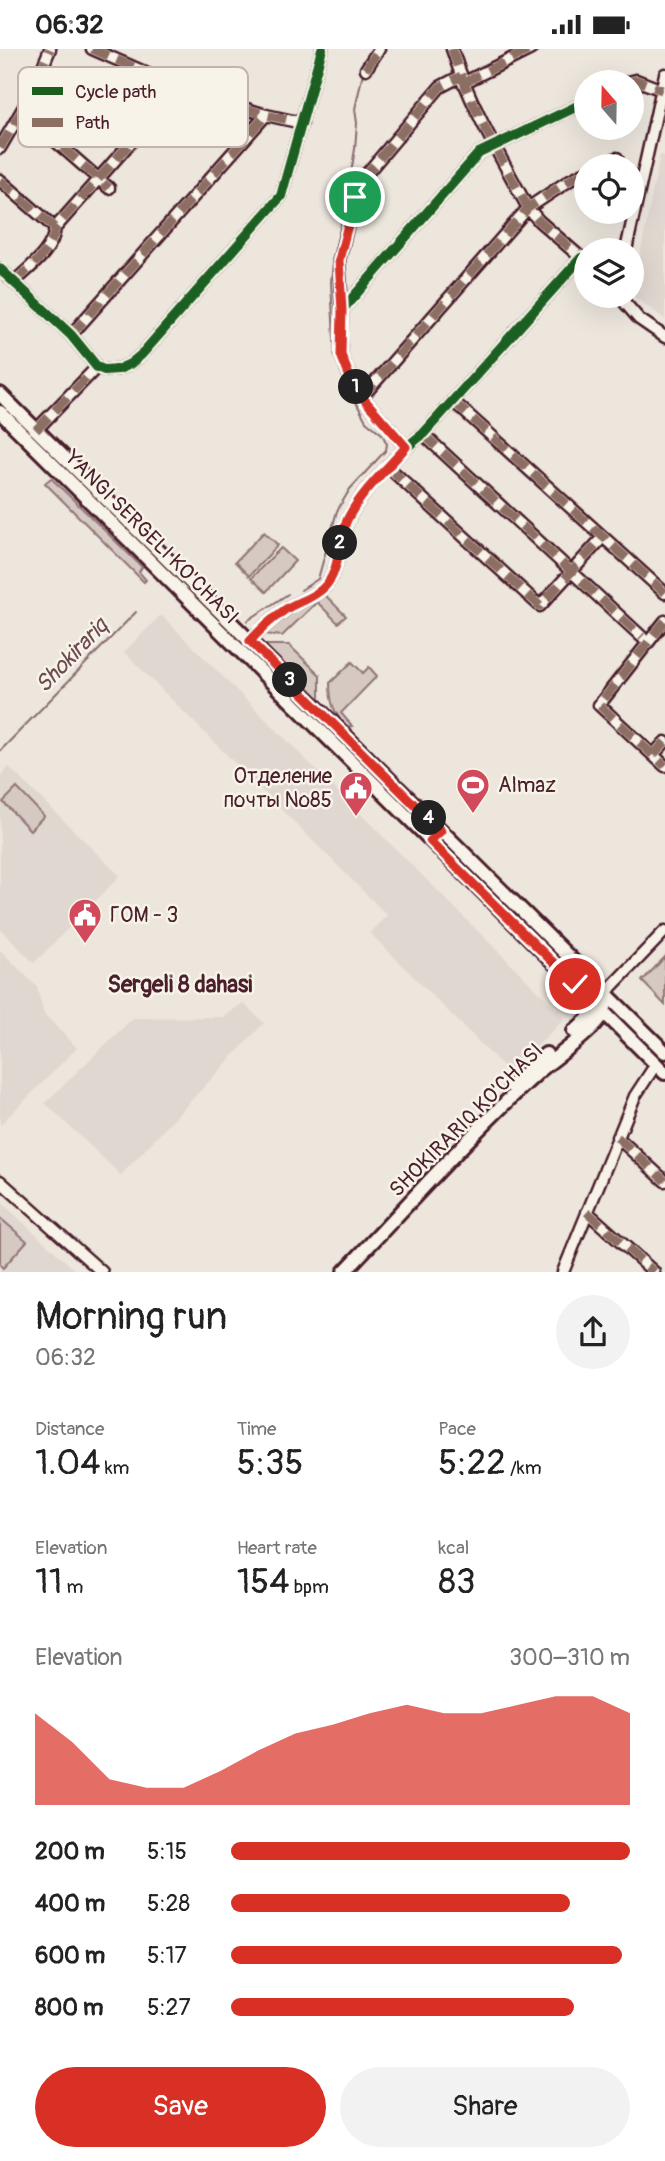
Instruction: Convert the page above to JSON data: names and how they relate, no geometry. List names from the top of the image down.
{
  "streets": {
    "main road": ["YANGI SERGELI KO'CHASI", "SHOKIRARIQ KO'CHASI"]
  },
  "crossings": [
    ["YANGI SERGELI KO'CHASI", "SHOKIRARIQ KO'CHASI"]
  ],
  "districts": ["Sergeli 8 dahasi"],
  "water": ["Shokirariq"],
  "places": {
    "sports": ["Almaz"],
    "public building": ["Отделение почты №85", "ГОМ - 3"]
  },
  "legend": ["Cycle path", "Path"],
  "north": "top",
  "page": {
    "status": "06:32",
    "pins": [
      "1",
      "2",
      "3",
      "4"
    ],
    "heading": ["Morning run", "06:32"],
    "stats": [
      ["Distance", "1.04 km"],
      ["Time", "5:35"],
      ["Pace", "5:22 /km"],
      ["Elevation", "11 m"],
      ["Heart rate", "154 bpm"],
      ["kcal", "83"]
    ],
    "chart": ["Elevation", "300–310 m"],
    "list": [
      {
        "name": "200 m",
        "note": "5:15"
      },
      {
        "name": "400 m",
        "note": "5:28"
      },
      {
        "name": "600 m",
        "note": "5:17"
      },
      {
        "name": "800 m",
        "note": "5:27"
      }
    ],
    "buttons": ["Save", "Share"]
  }
}
